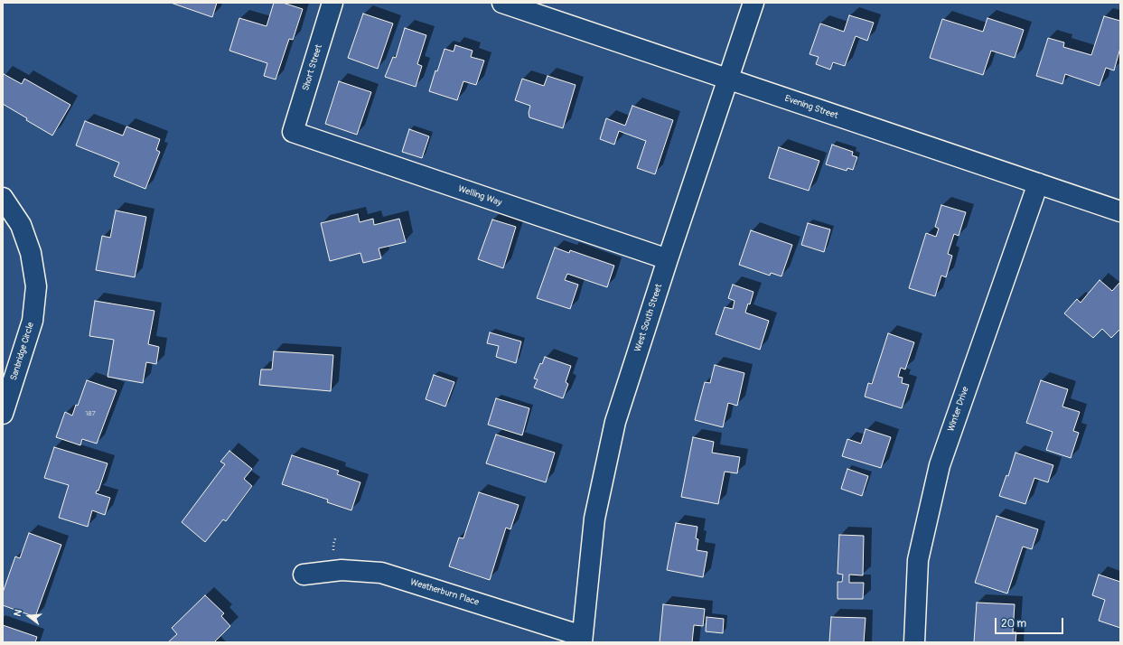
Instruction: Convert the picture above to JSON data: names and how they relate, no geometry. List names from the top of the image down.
{
  "streets": {
    "street": [
      "Short Street",
      "Evening Street",
      "Welling Way",
      "West South Street",
      "Sanbridge Circle",
      "Winter Drive",
      "Weatherburn Place"
    ]
  },
  "crossings": [
    ["Short Street", "Welling Way"],
    ["Evening Street", "West South Street"],
    ["Evening Street", "Winter Drive"],
    ["Welling Way", "West South Street"],
    ["West South Street", "Weatherburn Place"]
  ],
  "house_numbers": ["187"],
  "scale_bar": "20 m",
  "north": "left"
}
